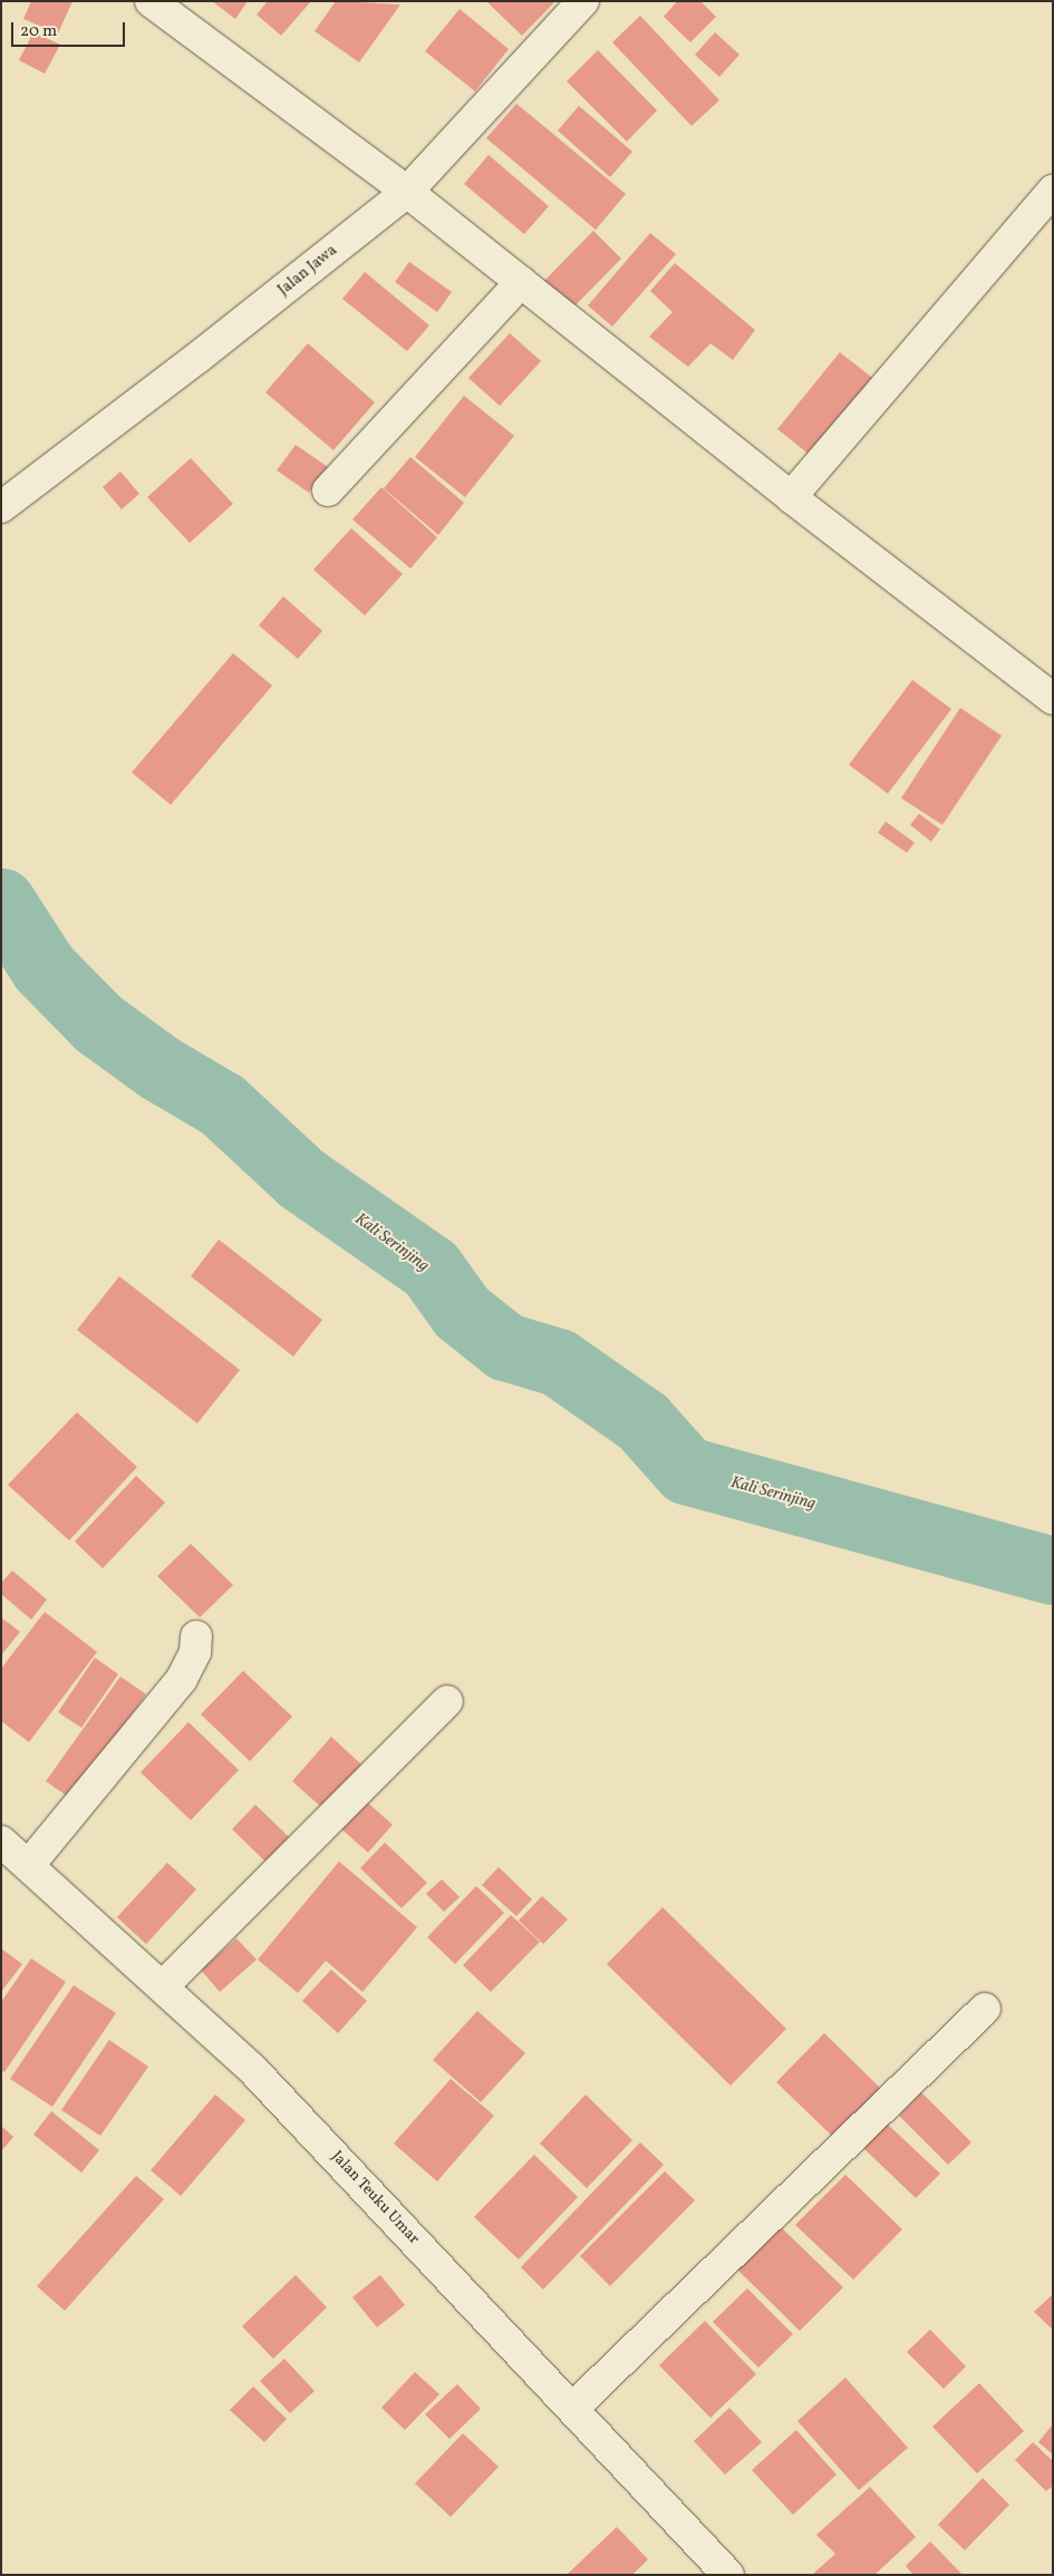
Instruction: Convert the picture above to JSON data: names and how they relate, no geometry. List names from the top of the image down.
{
  "streets": {
    "street": ["Jalan Jawa", "Jalan Teuku Umar"]
  },
  "water": ["Kali Serinjing"],
  "scale_bar": "20 m"
}
